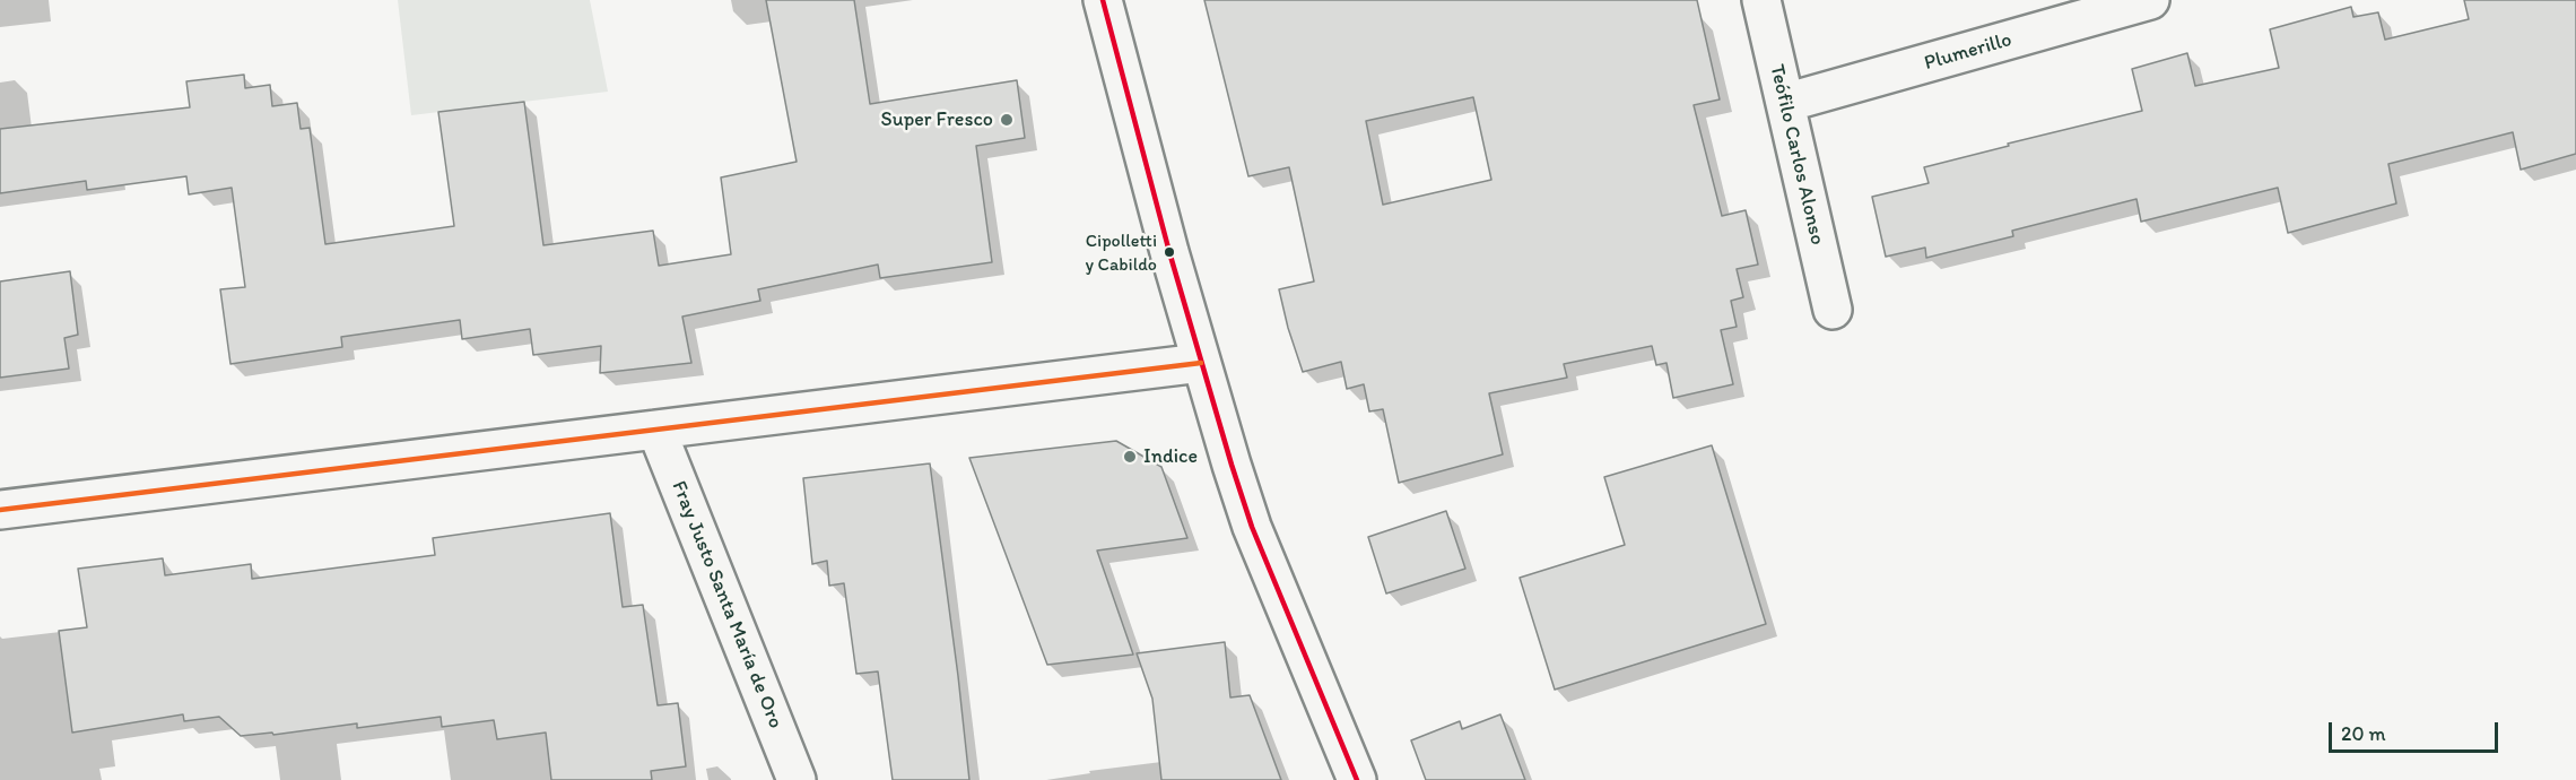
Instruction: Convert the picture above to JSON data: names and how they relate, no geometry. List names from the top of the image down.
{
  "streets": {
    "street": ["Plumerillo", "Teófilo Carlos Alonso", "Fray Justo Santa María de Oro"]
  },
  "crossings": [
    ["Plumerillo", "Teófilo Carlos Alonso"]
  ],
  "places": ["Super Fresco", "Cipolletti y Cabildo", "Indice"],
  "scale_bar": "20 m"
}
